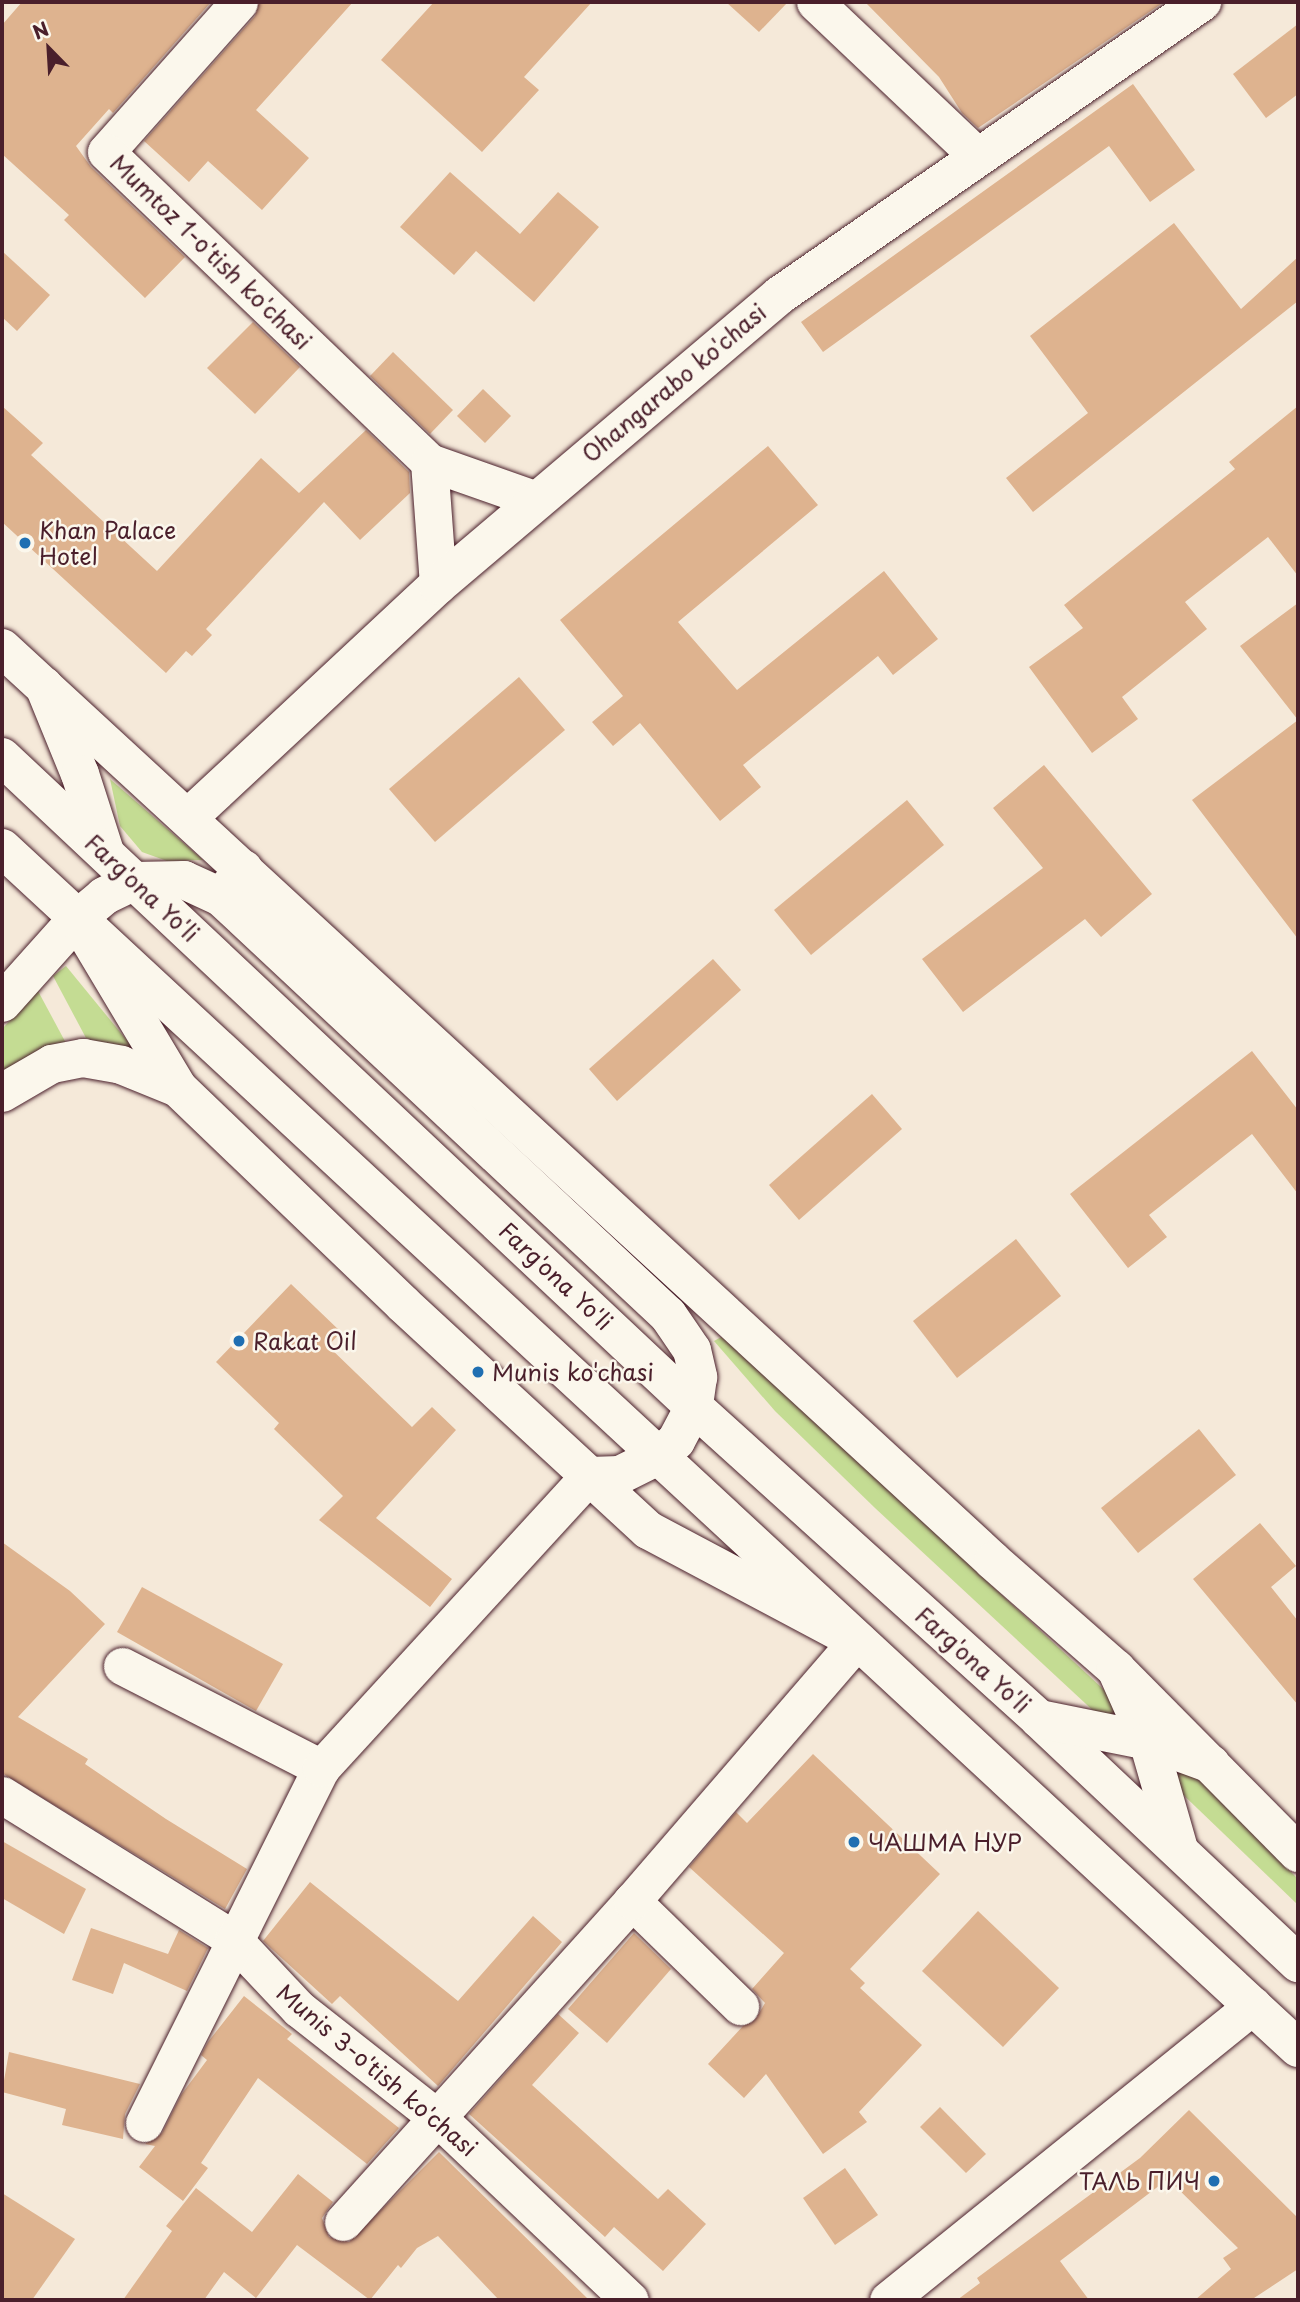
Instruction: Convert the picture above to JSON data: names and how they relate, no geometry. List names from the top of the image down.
{
  "streets": {
    "main road": ["Ohangarabo ko'chasi", "Farg'ona Yo'li"],
    "street": ["Mumtoz 1-o'tish ko'chasi", "Munis 3-o'tish ko'chasi"]
  },
  "crossings": [
    ["Mumtoz 1-o'tish ko'chasi", "Ohangarabo ko'chasi"]
  ],
  "places": [
    "Khan Palace Hotel",
    "Rakat Oil",
    "Munis ko'chasi",
    "ЧАШМА НУР",
    "ТАЛЬ ПИЧ"
  ],
  "north": "top left"
}
